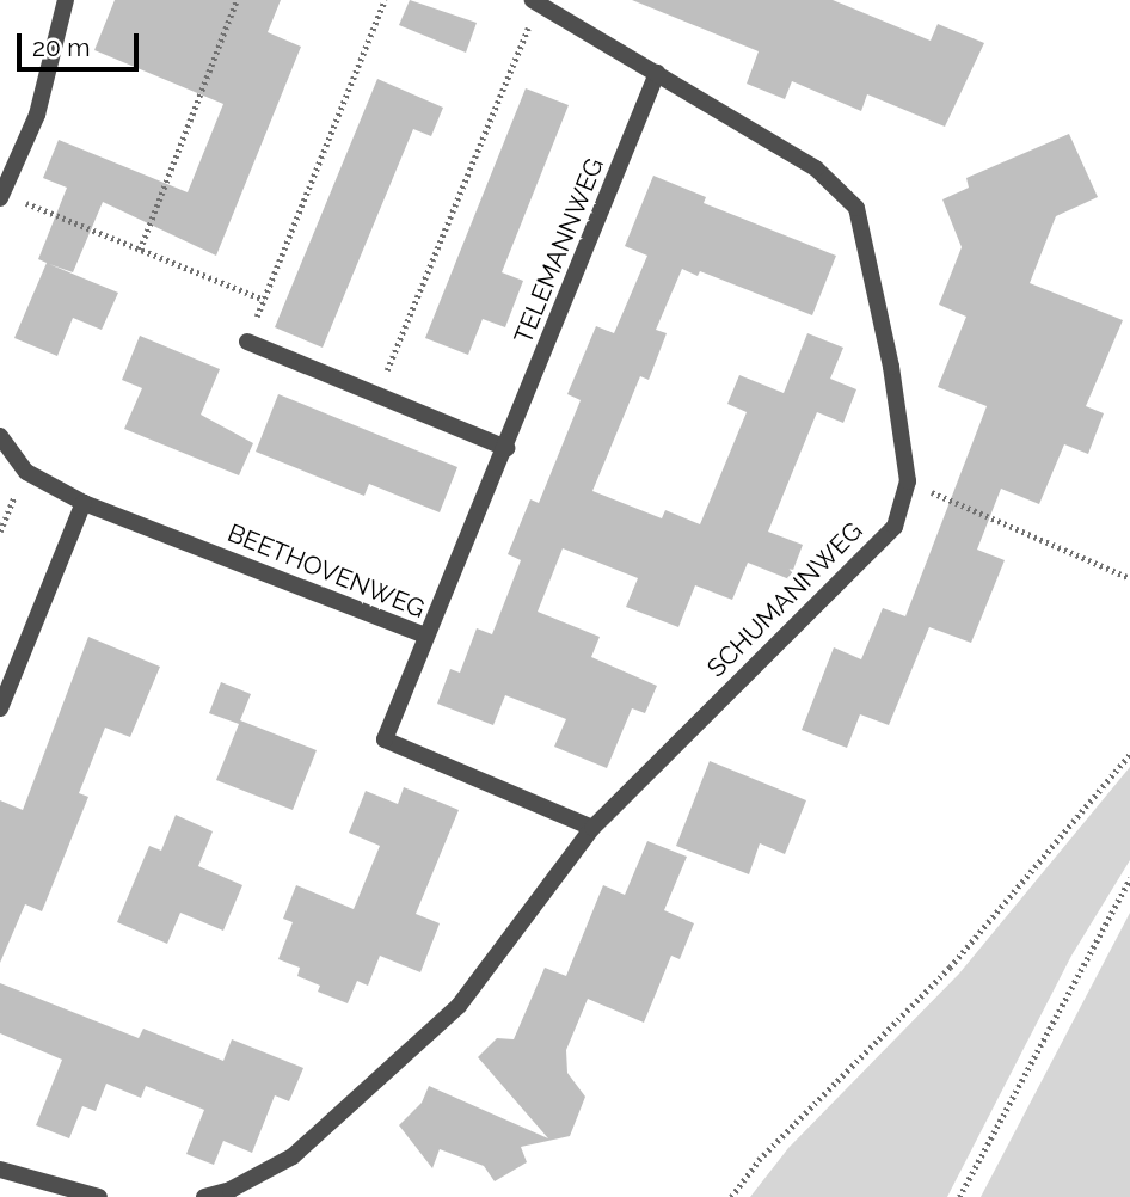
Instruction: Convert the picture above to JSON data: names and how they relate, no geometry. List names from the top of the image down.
{
  "streets": {
    "street": ["TELEMANNWEG", "BEETHOVENWEG", "SCHUMANNWEG"]
  },
  "crossings": [
    ["TELEMANNWEG", "BEETHOVENWEG"],
    ["TELEMANNWEG", "SCHUMANNWEG"],
    ["BEETHOVENWEG", "SCHUMANNWEG"]
  ],
  "scale_bar": "20 m"
}
